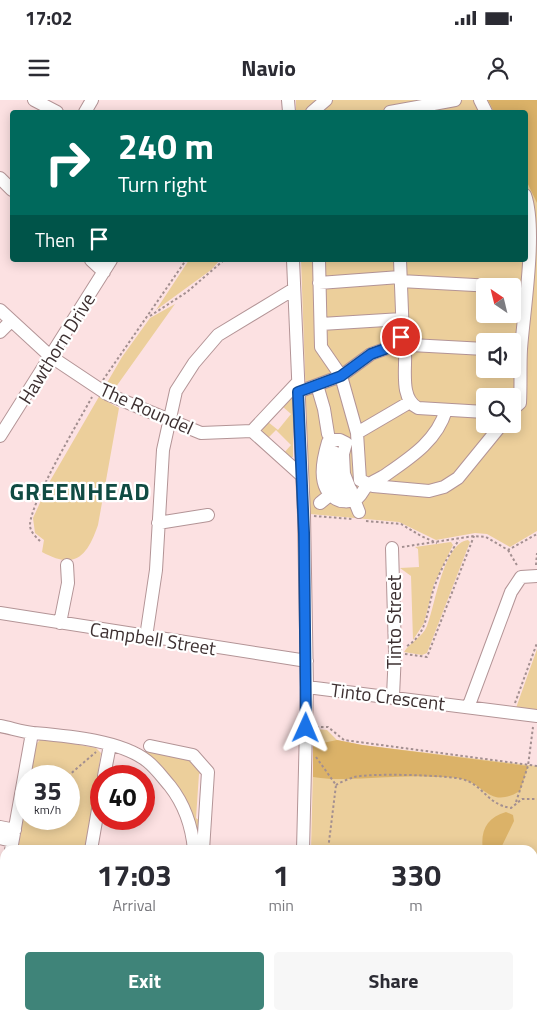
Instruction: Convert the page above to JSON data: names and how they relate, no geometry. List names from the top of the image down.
{
  "streets": {
    "street": [
      "Hawthorn Drive",
      "The Roundel",
      "Tinto Street",
      "Campbell Street",
      "Tinto Crescent"
    ]
  },
  "crossings": [
    ["Hawthorn Drive", "The Roundel"],
    ["Tinto Street", "Tinto Crescent"]
  ],
  "districts": ["GREENHEAD"],
  "north": "top left",
  "page": {
    "status": "17:02",
    "header": "Navio",
    "turn": ["240 m", "Turn right"],
    "then": "Then",
    "speed": "35 km/h",
    "limit": "40",
    "eta": [
      "17:03",
      "Arrival",
      "1",
      "min",
      "330",
      "m"
    ],
    "buttons": ["Exit", "Share"]
  }
}
